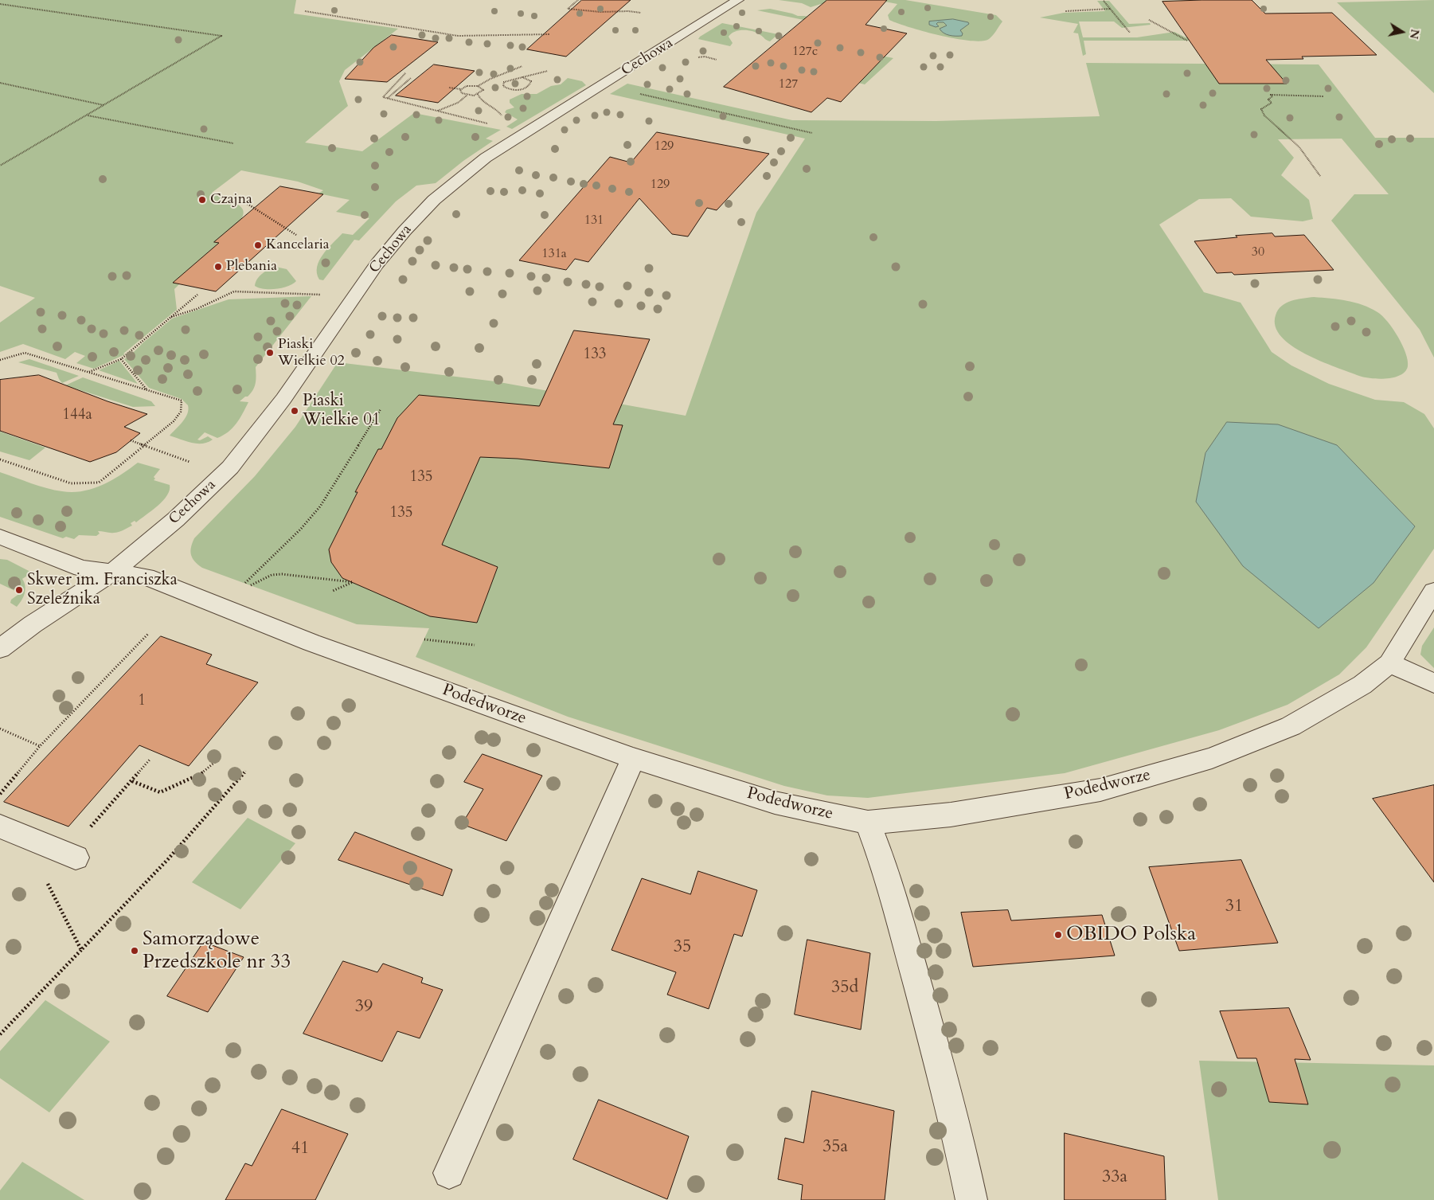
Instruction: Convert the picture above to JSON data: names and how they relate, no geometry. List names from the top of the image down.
{
  "streets": {
    "street": ["Cechowa", "Podedworze"]
  },
  "crossings": [
    ["Cechowa", "Podedworze"]
  ],
  "places": [
    "Czajna",
    "Kancelaria",
    "Plebania",
    "Piaski Wielkie 02",
    "Piaski Wielkie 01",
    "Skwer im. Franciszka Szeleźnika",
    "OBIDO Polska",
    "Samorządowe Przedszkole nr 33"
  ],
  "house_numbers": [
    "127c",
    "127",
    "129",
    "129",
    "131",
    "30",
    "131a",
    "133",
    "144a",
    "135",
    "135",
    "1",
    "31",
    "35",
    "35d",
    "39",
    "35a",
    "41",
    "33a"
  ],
  "north": "right"
}
